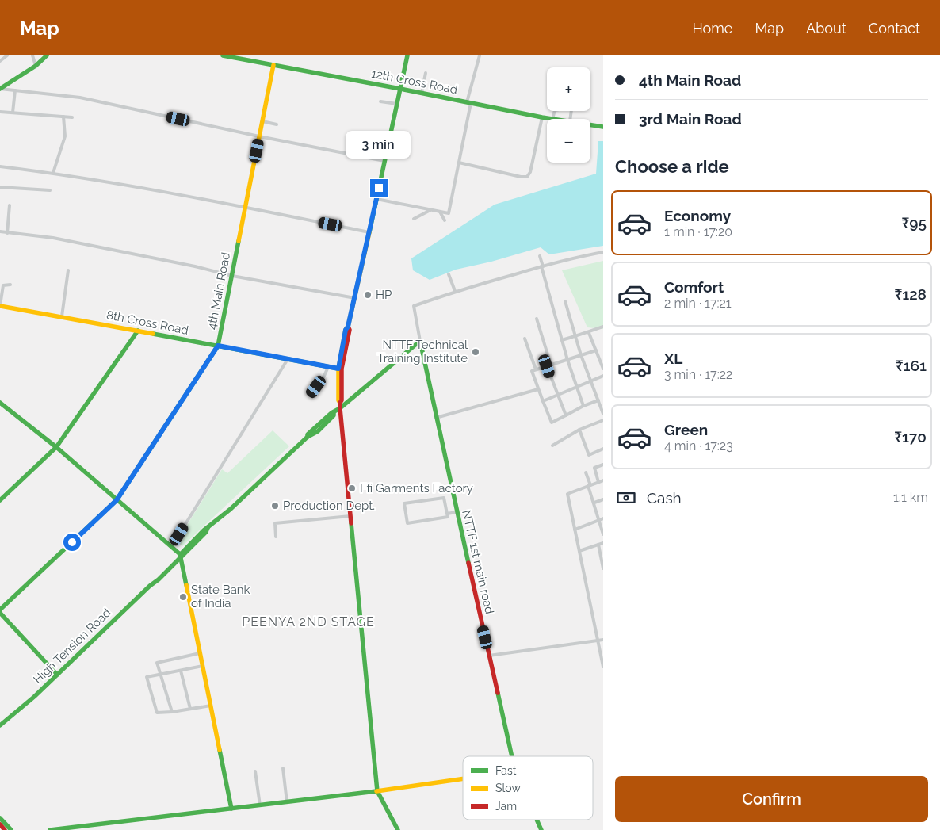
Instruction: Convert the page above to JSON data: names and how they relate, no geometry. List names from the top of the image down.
{
  "streets": {
    "street": [
      "12th Cross Road",
      "4th Main Road",
      "8th Cross Road",
      "NTTF 1st main road",
      "High Tension Road"
    ]
  },
  "crossings": [
    ["12th Cross Road", "4th Main Road"],
    ["4th Main Road", "8th Cross Road"],
    ["NTTF 1st main road", "High Tension Road"]
  ],
  "districts": ["PEENYA 2ND STAGE"],
  "places": [
    "HP",
    "NTTF Technical Training Institute",
    "Ffi Garments Factory",
    "Production Dept.",
    "State Bank of India"
  ],
  "legend": ["Fast", "Slow", "Jam"],
  "page": {
    "header": "Map",
    "nav": [
      "Home",
      "Map",
      "About",
      "Contact"
    ],
    "banner": ["4th Main Road", "3rd Main Road"],
    "map_buttons": ["+", "−"],
    "bubble": "3 min",
    "heading": "Choose a ride",
    "list": [
      {
        "name": "Economy",
        "note": "1 min · 17:20",
        "value": "₹95"
      },
      {
        "name": "Comfort",
        "note": "2 min · 17:21",
        "value": "₹128"
      },
      {
        "name": "XL",
        "note": "3 min · 17:22",
        "value": "₹161"
      },
      {
        "name": "Green",
        "note": "4 min · 17:23",
        "value": "₹170"
      }
    ],
    "pay": ["Cash", "1.1 km"],
    "buttons": "Confirm"
  }
}
